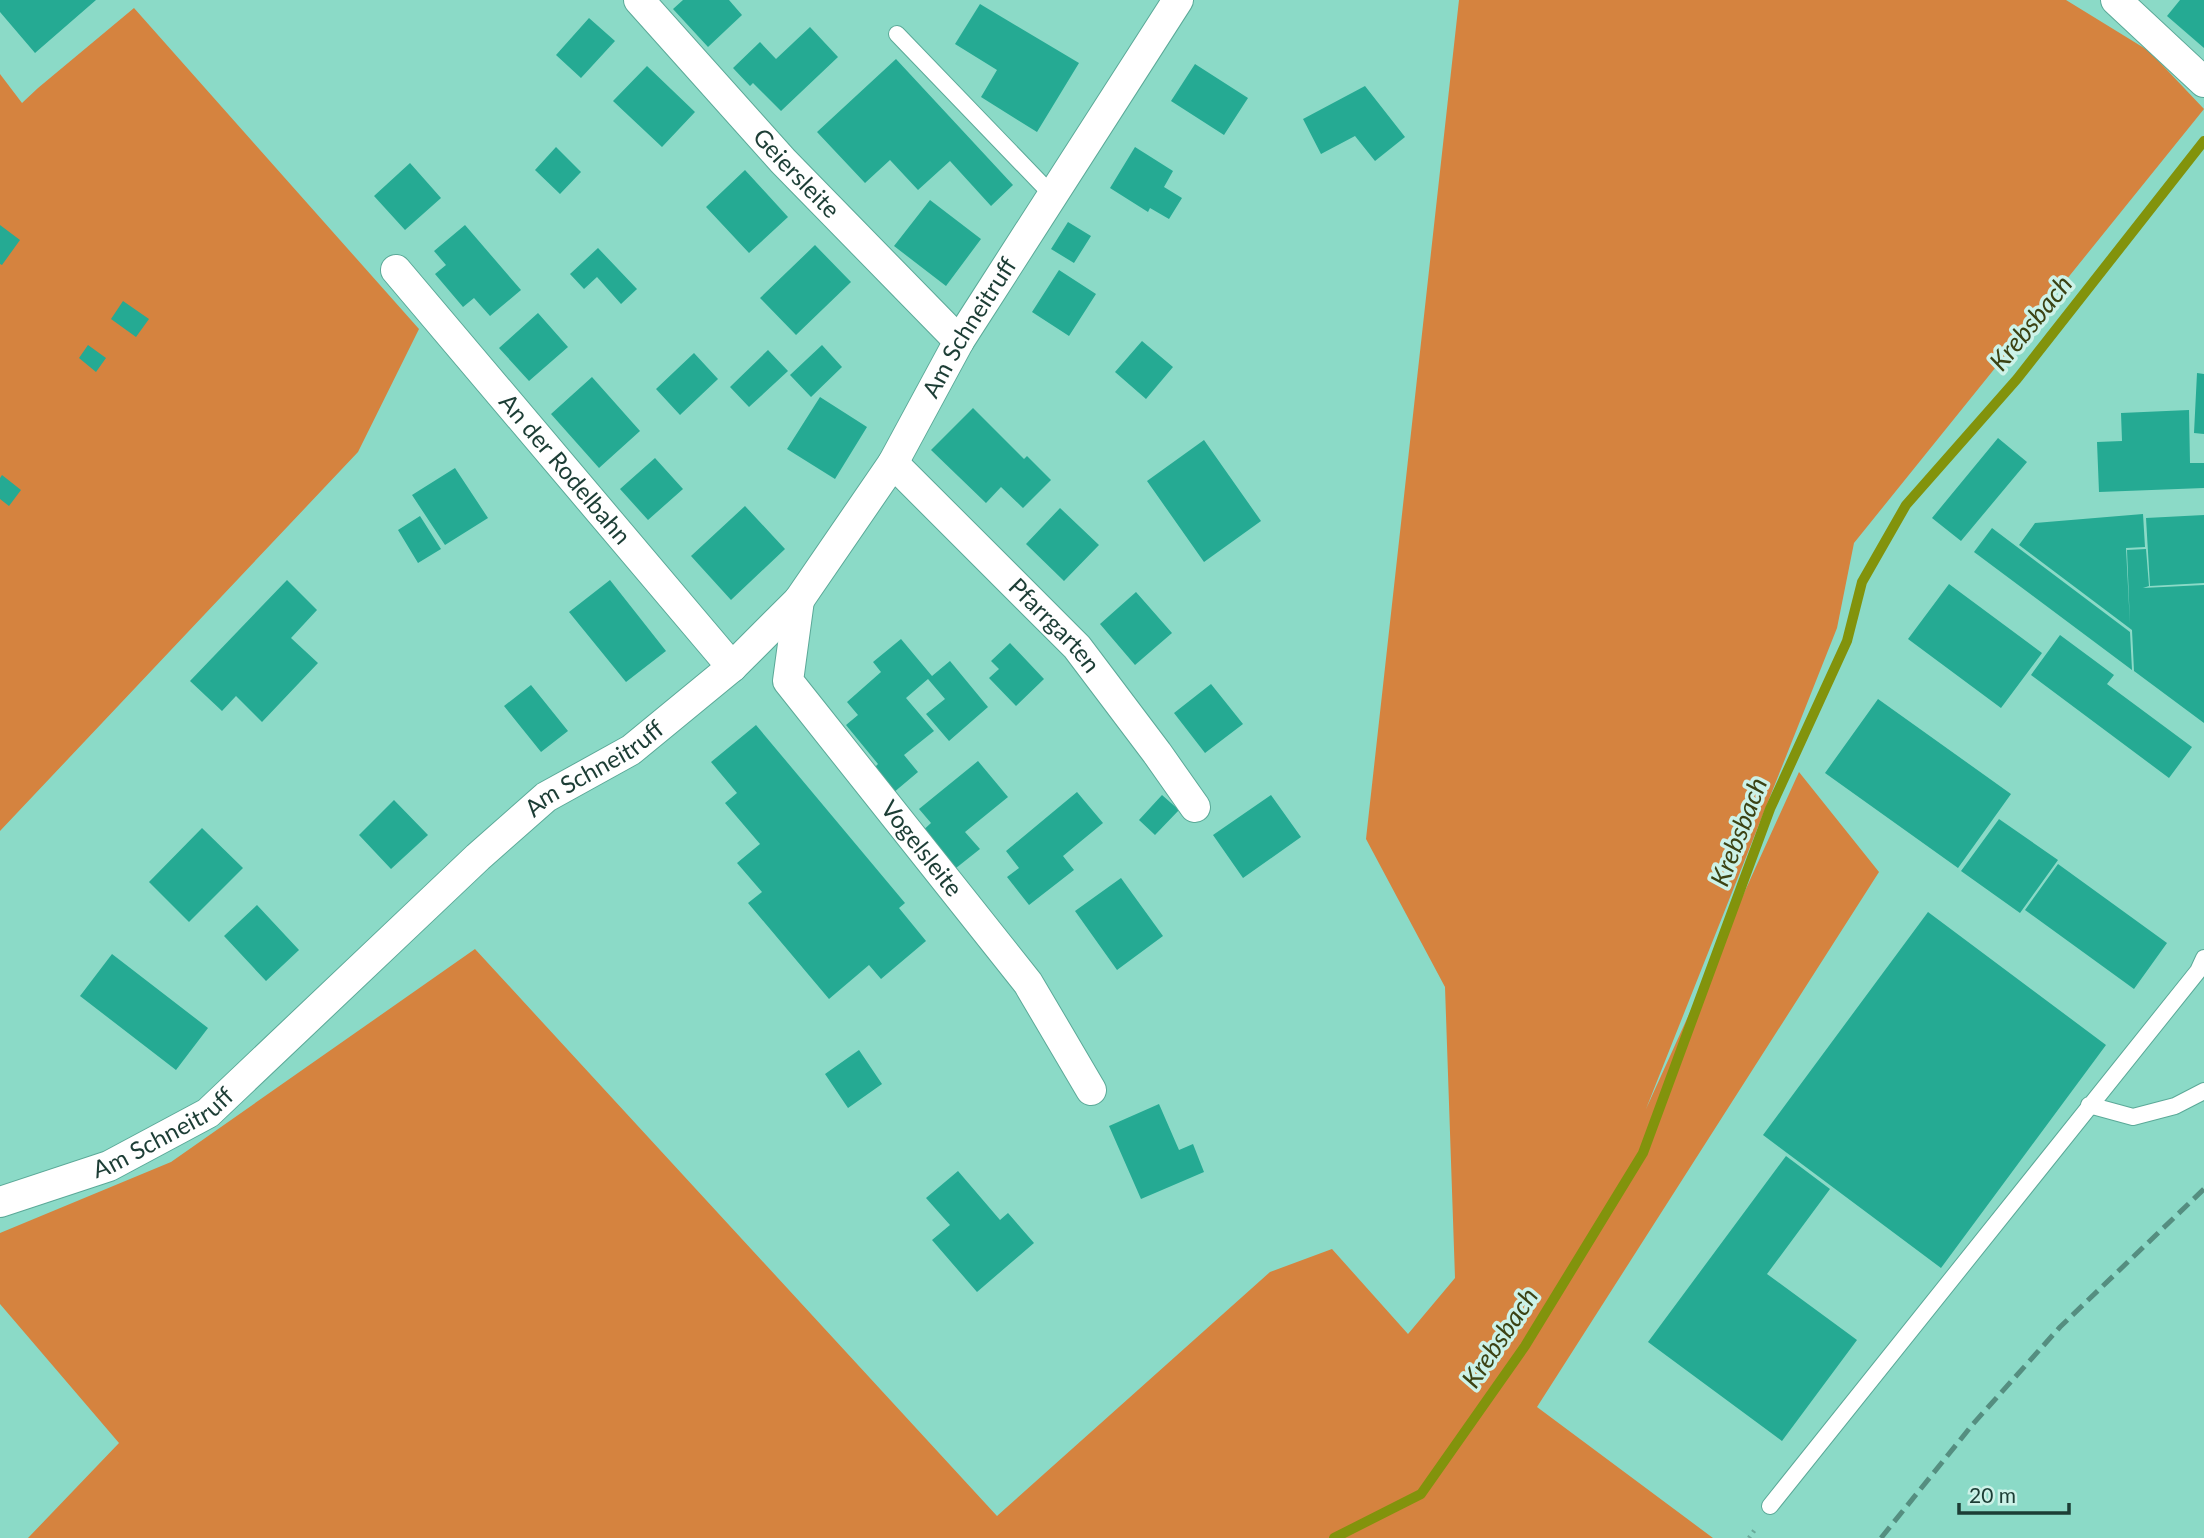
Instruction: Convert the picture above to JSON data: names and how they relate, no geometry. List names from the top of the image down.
{
  "streets": {
    "street": [
      "Geiersleite",
      "Am Schneitruff",
      "An der Rodelbahn",
      "Pfarrgarten",
      "Vogelsleite"
    ]
  },
  "crossings": [
    ["Geiersleite", "Am Schneitruff"],
    ["Am Schneitruff", "An der Rodelbahn"],
    ["Am Schneitruff", "Pfarrgarten"],
    ["Am Schneitruff", "Vogelsleite"]
  ],
  "water": ["Krebsbach"],
  "scale_bar": "20 m"
}
